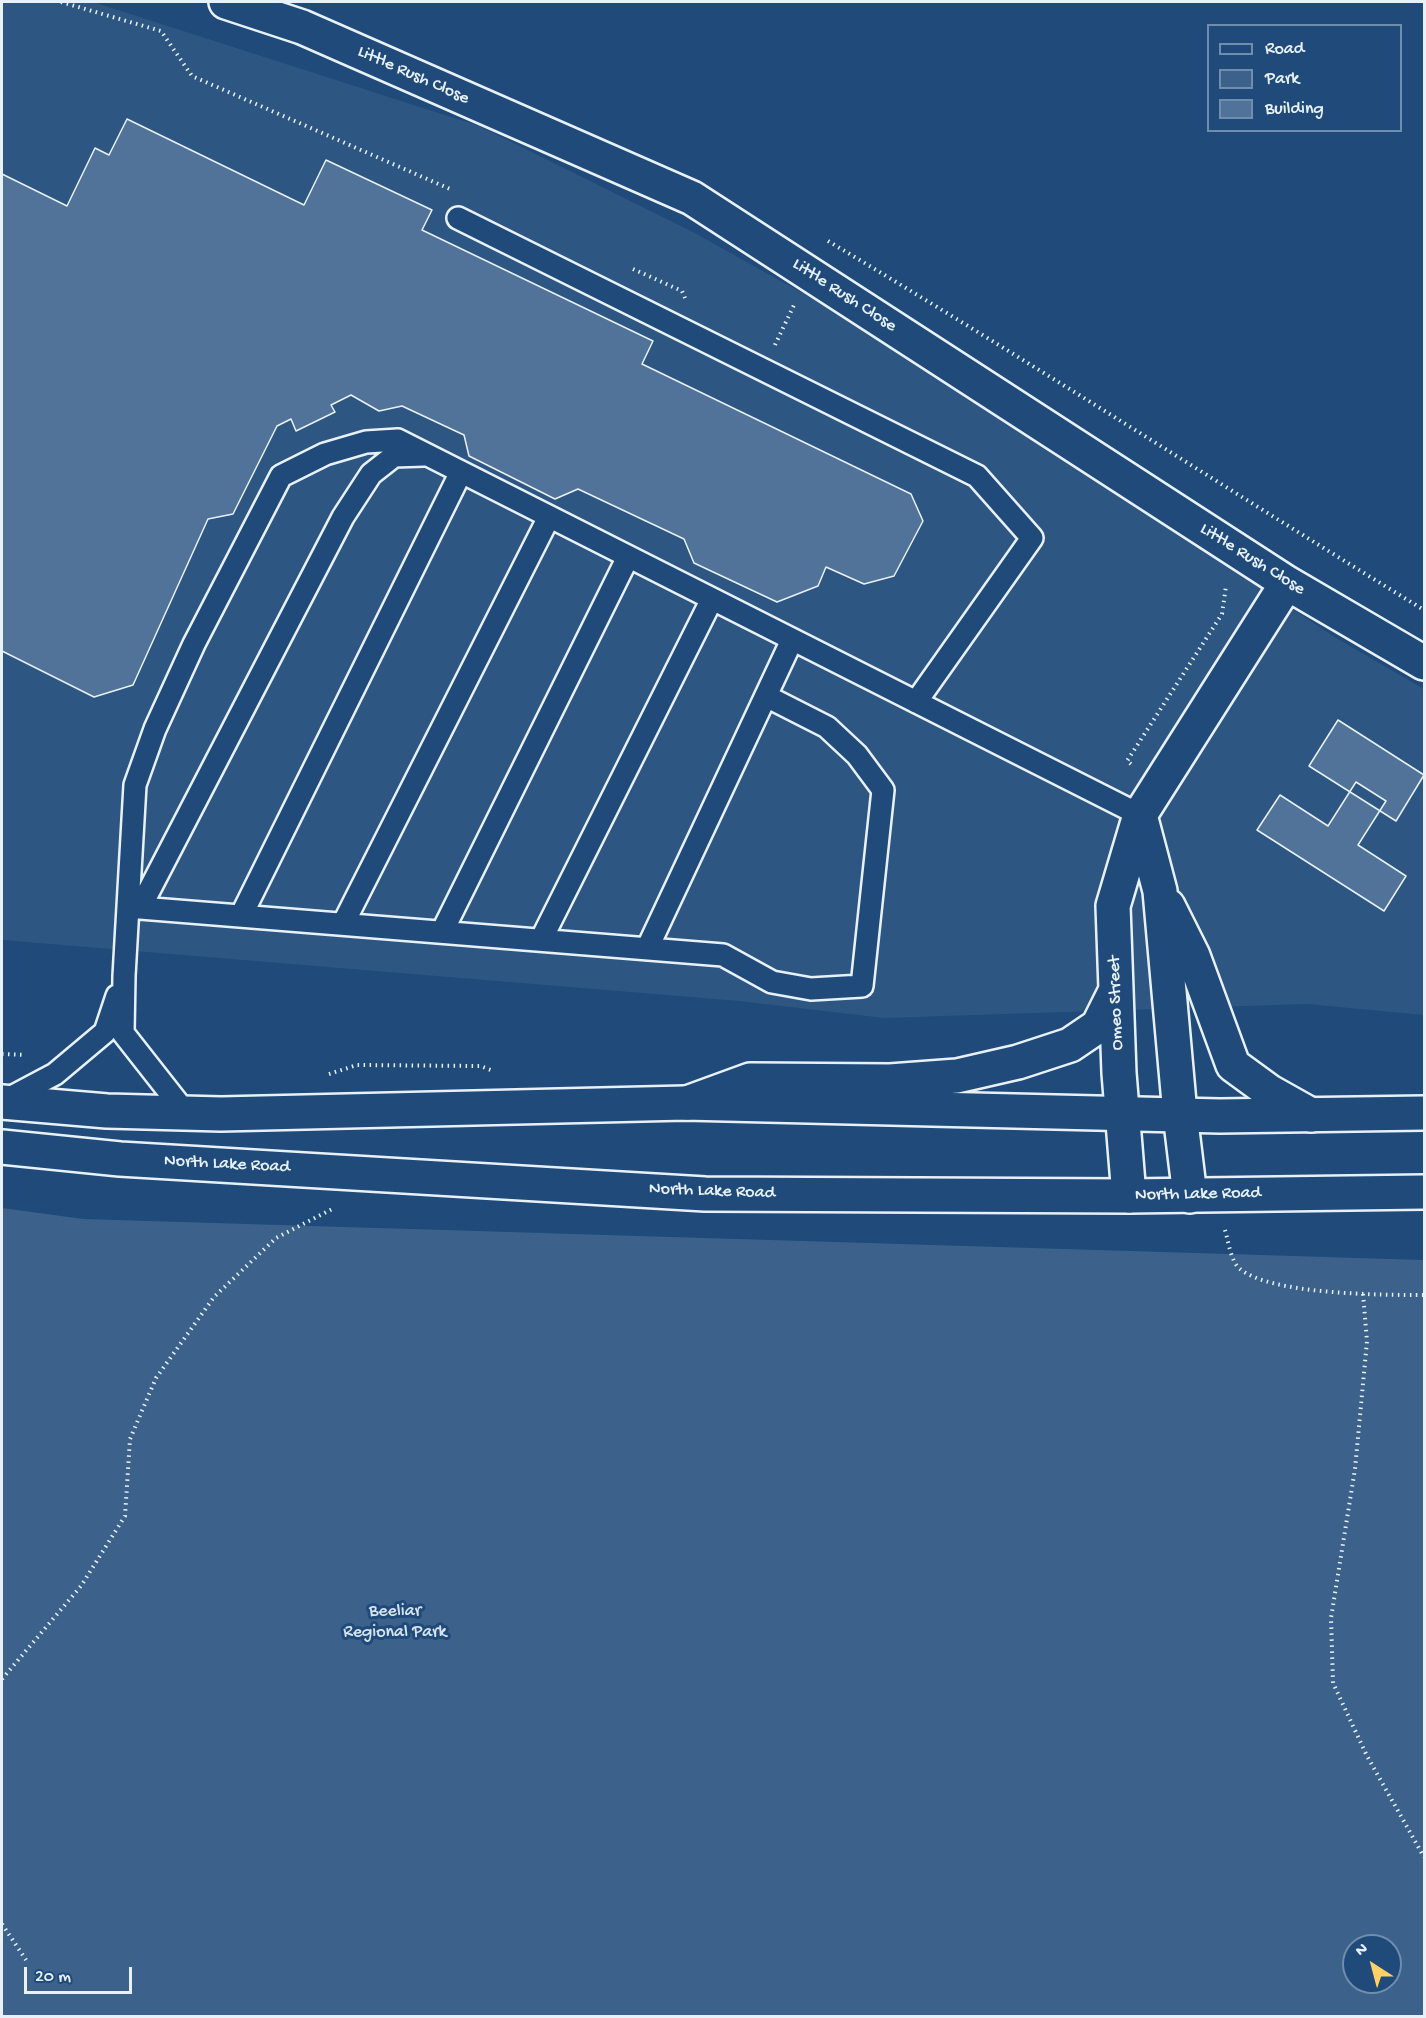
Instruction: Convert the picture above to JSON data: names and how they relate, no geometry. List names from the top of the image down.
{
  "streets": {
    "street": ["Little Rush Close", "Omeo Street", "North Lake Road"]
  },
  "crossings": [
    ["Little Rush Close", "Omeo Street"],
    ["Omeo Street", "North Lake Road"]
  ],
  "parks": ["Beeliar Regional Park"],
  "legend": ["Road", "Park", "Building"],
  "scale_bar": "20 m",
  "north": "top left"
}
